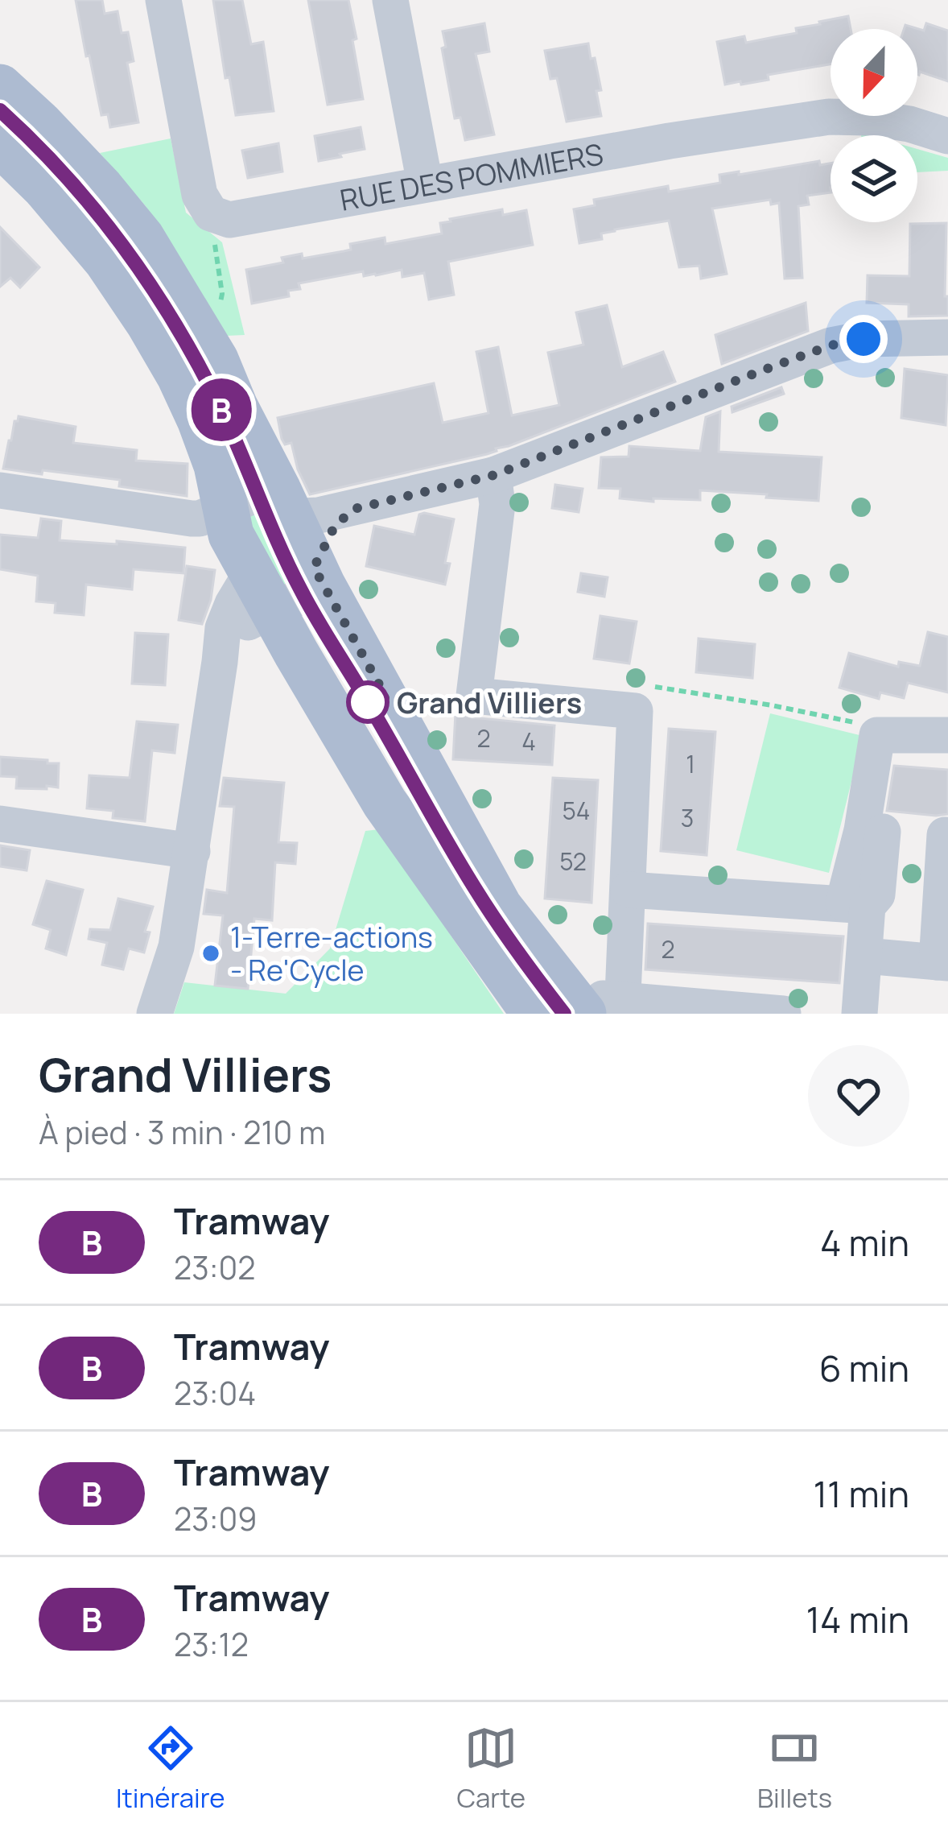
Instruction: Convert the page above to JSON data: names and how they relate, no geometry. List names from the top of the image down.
{
  "streets": {
    "street": ["RUE DES POMMIERS"]
  },
  "places": ["Grand Villiers", "1-Terre-actions - Re'Cycle"],
  "lines": ["tram line B"],
  "house_numbers": [
    "2",
    "4",
    "1",
    "54",
    "3",
    "52",
    "2"
  ],
  "north": "bottom",
  "page": {
    "on_map": "B",
    "heading": ["Grand Villiers", "À pied · 3 min · 210 m"],
    "list": [
      {
        "mark": "B",
        "name": "Tramway",
        "note": "23:02",
        "value": "4 min"
      },
      {
        "mark": "B",
        "name": "Tramway",
        "note": "23:04",
        "value": "6 min"
      },
      {
        "mark": "B",
        "name": "Tramway",
        "note": "23:09",
        "value": "11 min"
      },
      {
        "mark": "B",
        "name": "Tramway",
        "note": "23:12",
        "value": "14 min"
      }
    ],
    "tabs": ["Itinéraire", "Carte", "Billets"]
  }
}
